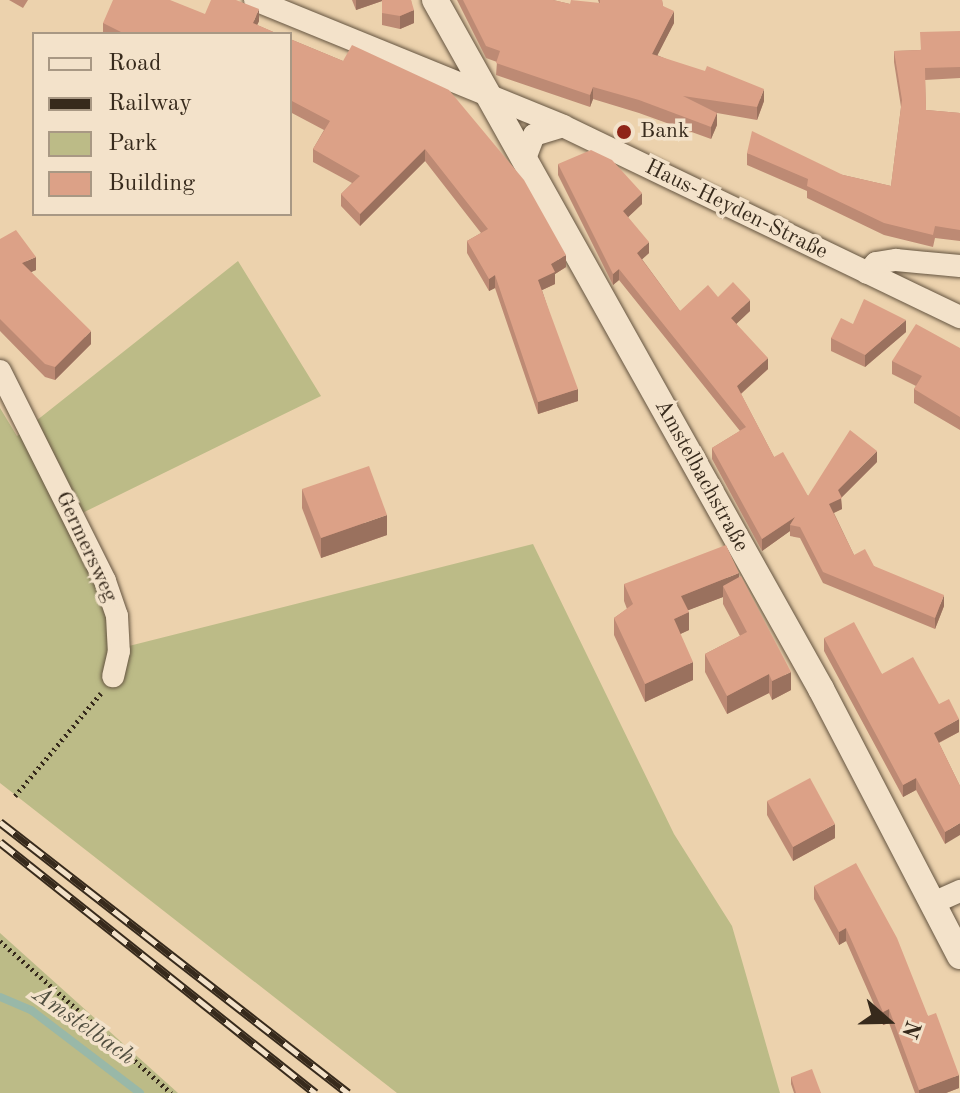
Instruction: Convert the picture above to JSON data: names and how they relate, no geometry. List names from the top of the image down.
{
  "streets": {
    "street": ["Haus-Heyden-Straße", "Amstelbachstraße", "Germersweg"]
  },
  "crossings": [
    ["Haus-Heyden-Straße", "Amstelbachstraße"]
  ],
  "water": ["Amstelbach"],
  "places": ["Bank"],
  "legend": [
    "Road",
    "Railway",
    "Park",
    "Building"
  ],
  "north": "right"
}
